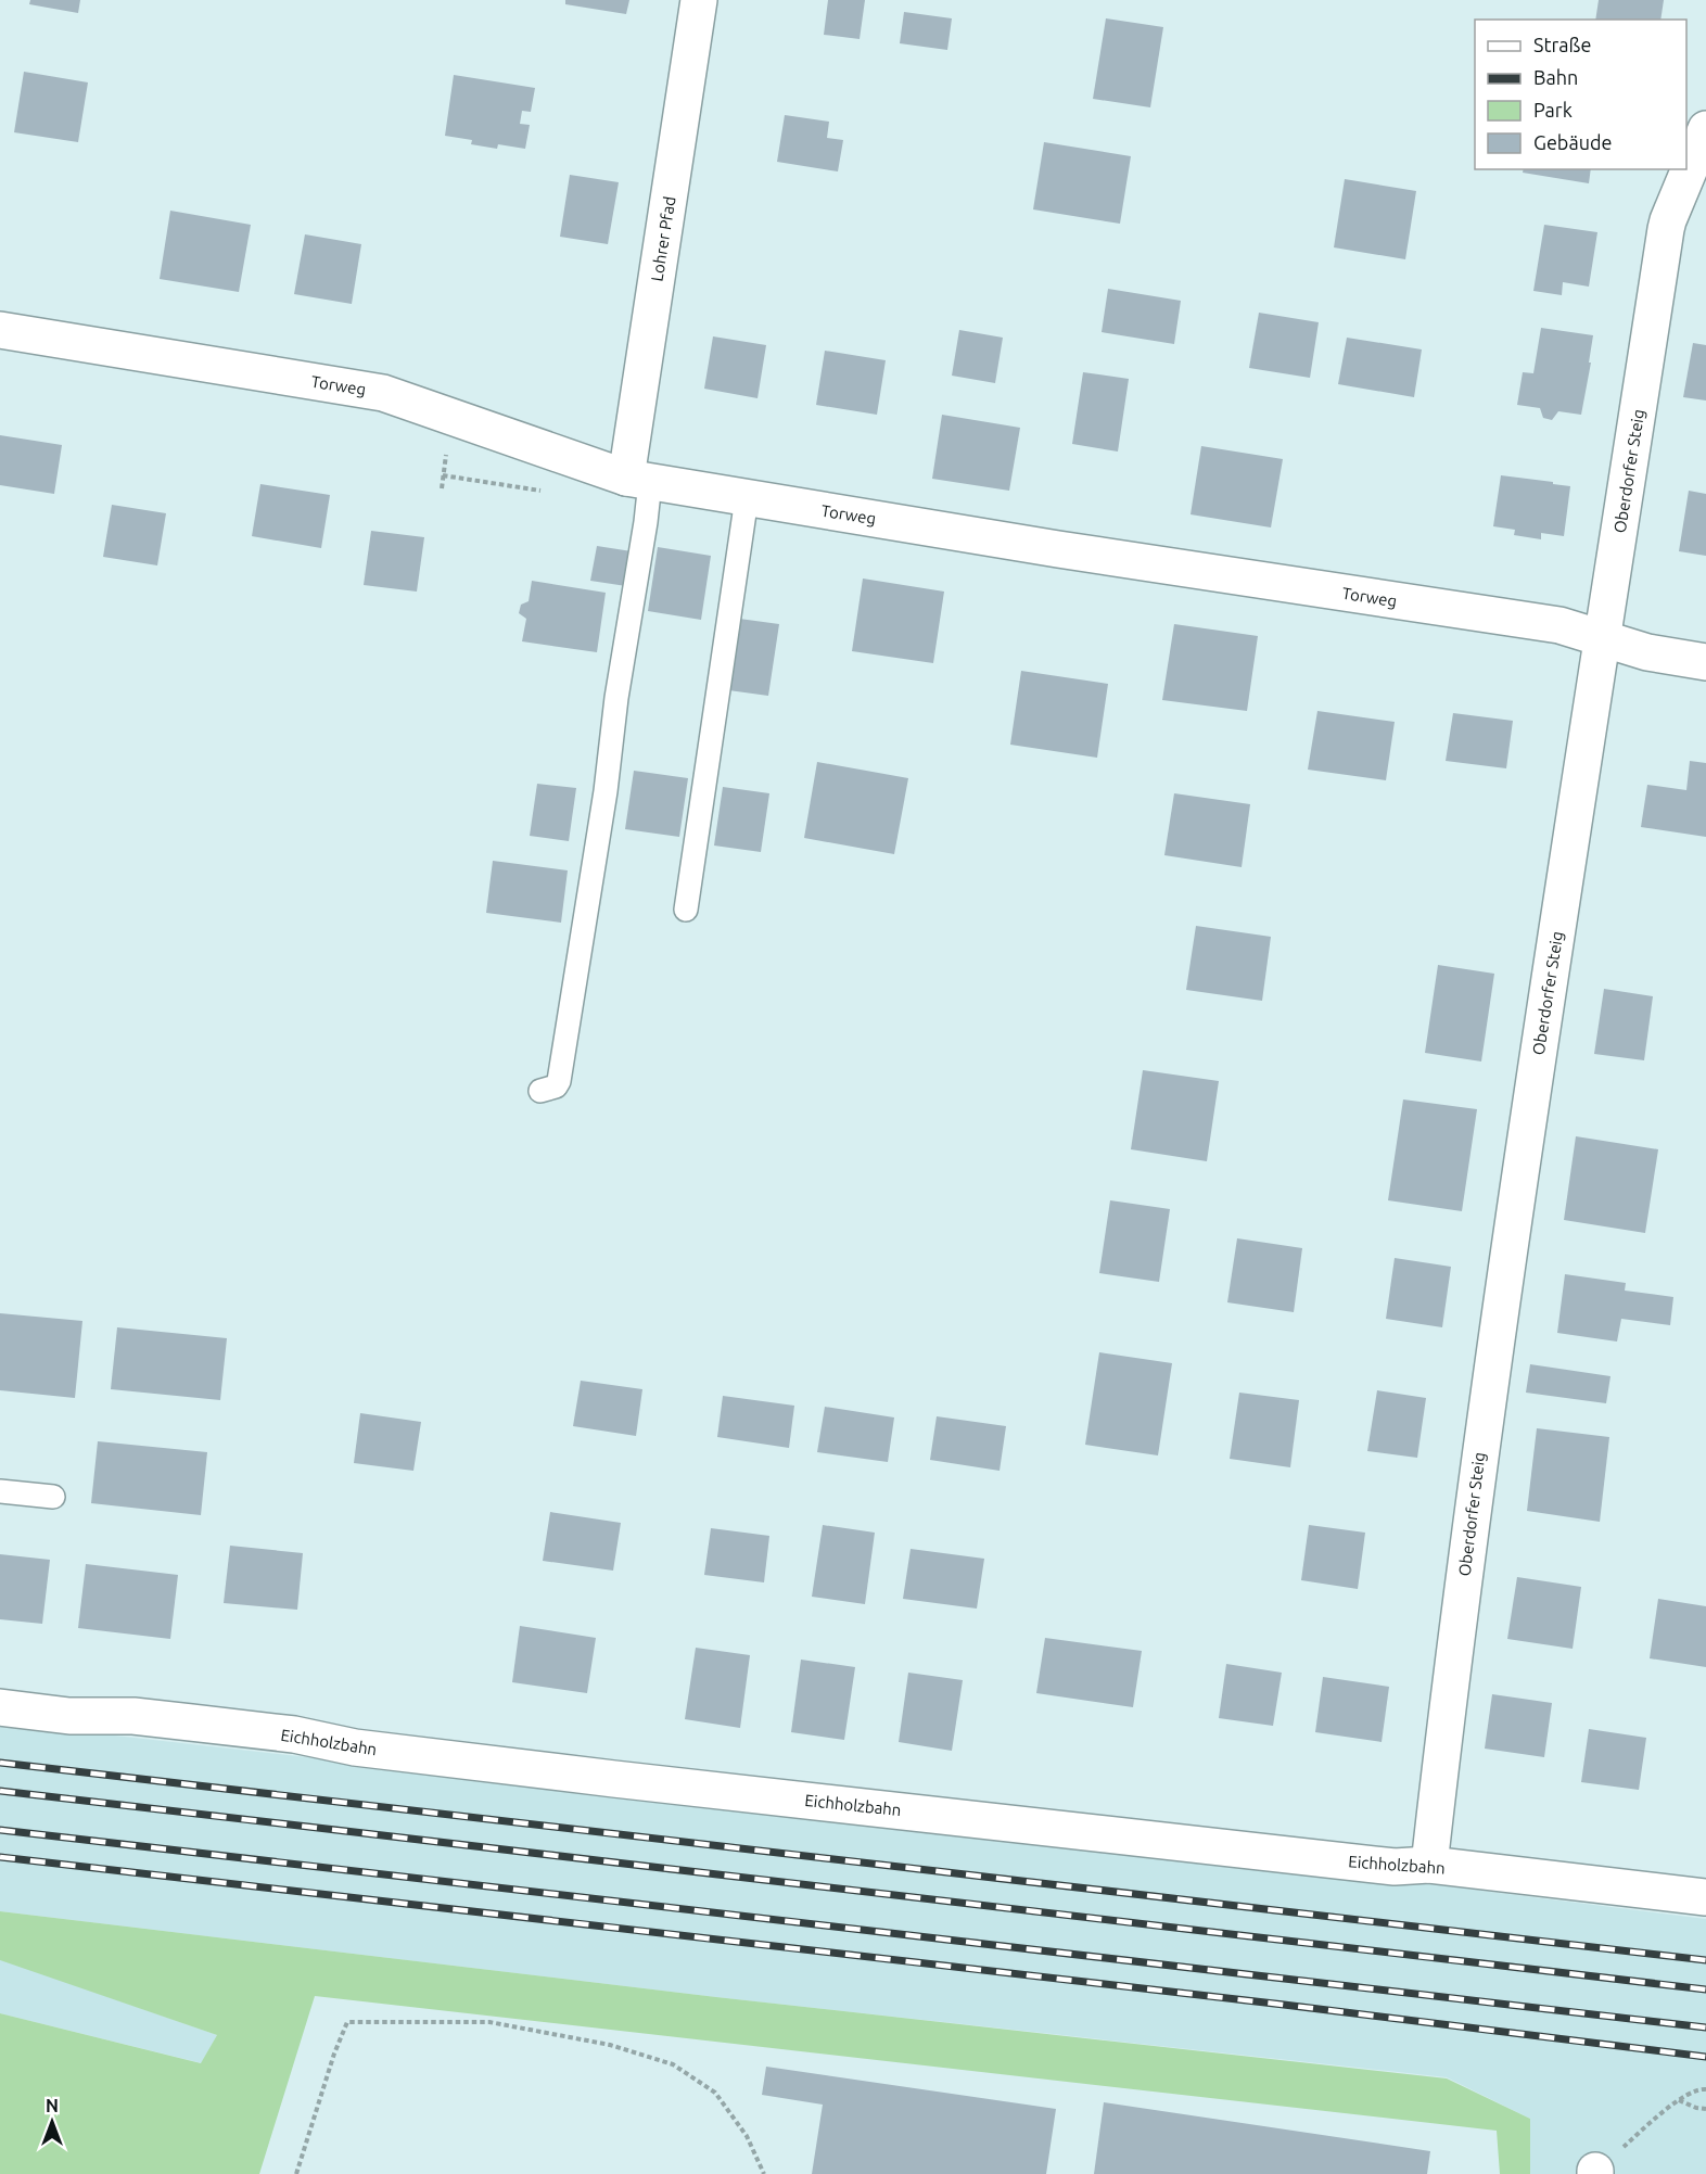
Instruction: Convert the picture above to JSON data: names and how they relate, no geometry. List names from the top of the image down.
{
  "streets": {
    "street": [
      "Lohrer Pfad",
      "Torweg",
      "Oberdorfer Steig",
      "Eichholzbahn"
    ]
  },
  "crossings": [
    ["Lohrer Pfad", "Torweg"],
    ["Torweg", "Oberdorfer Steig"],
    ["Oberdorfer Steig", "Eichholzbahn"]
  ],
  "legend": [
    "Straße",
    "Bahn",
    "Park",
    "Gebäude"
  ],
  "north": "top"
}
